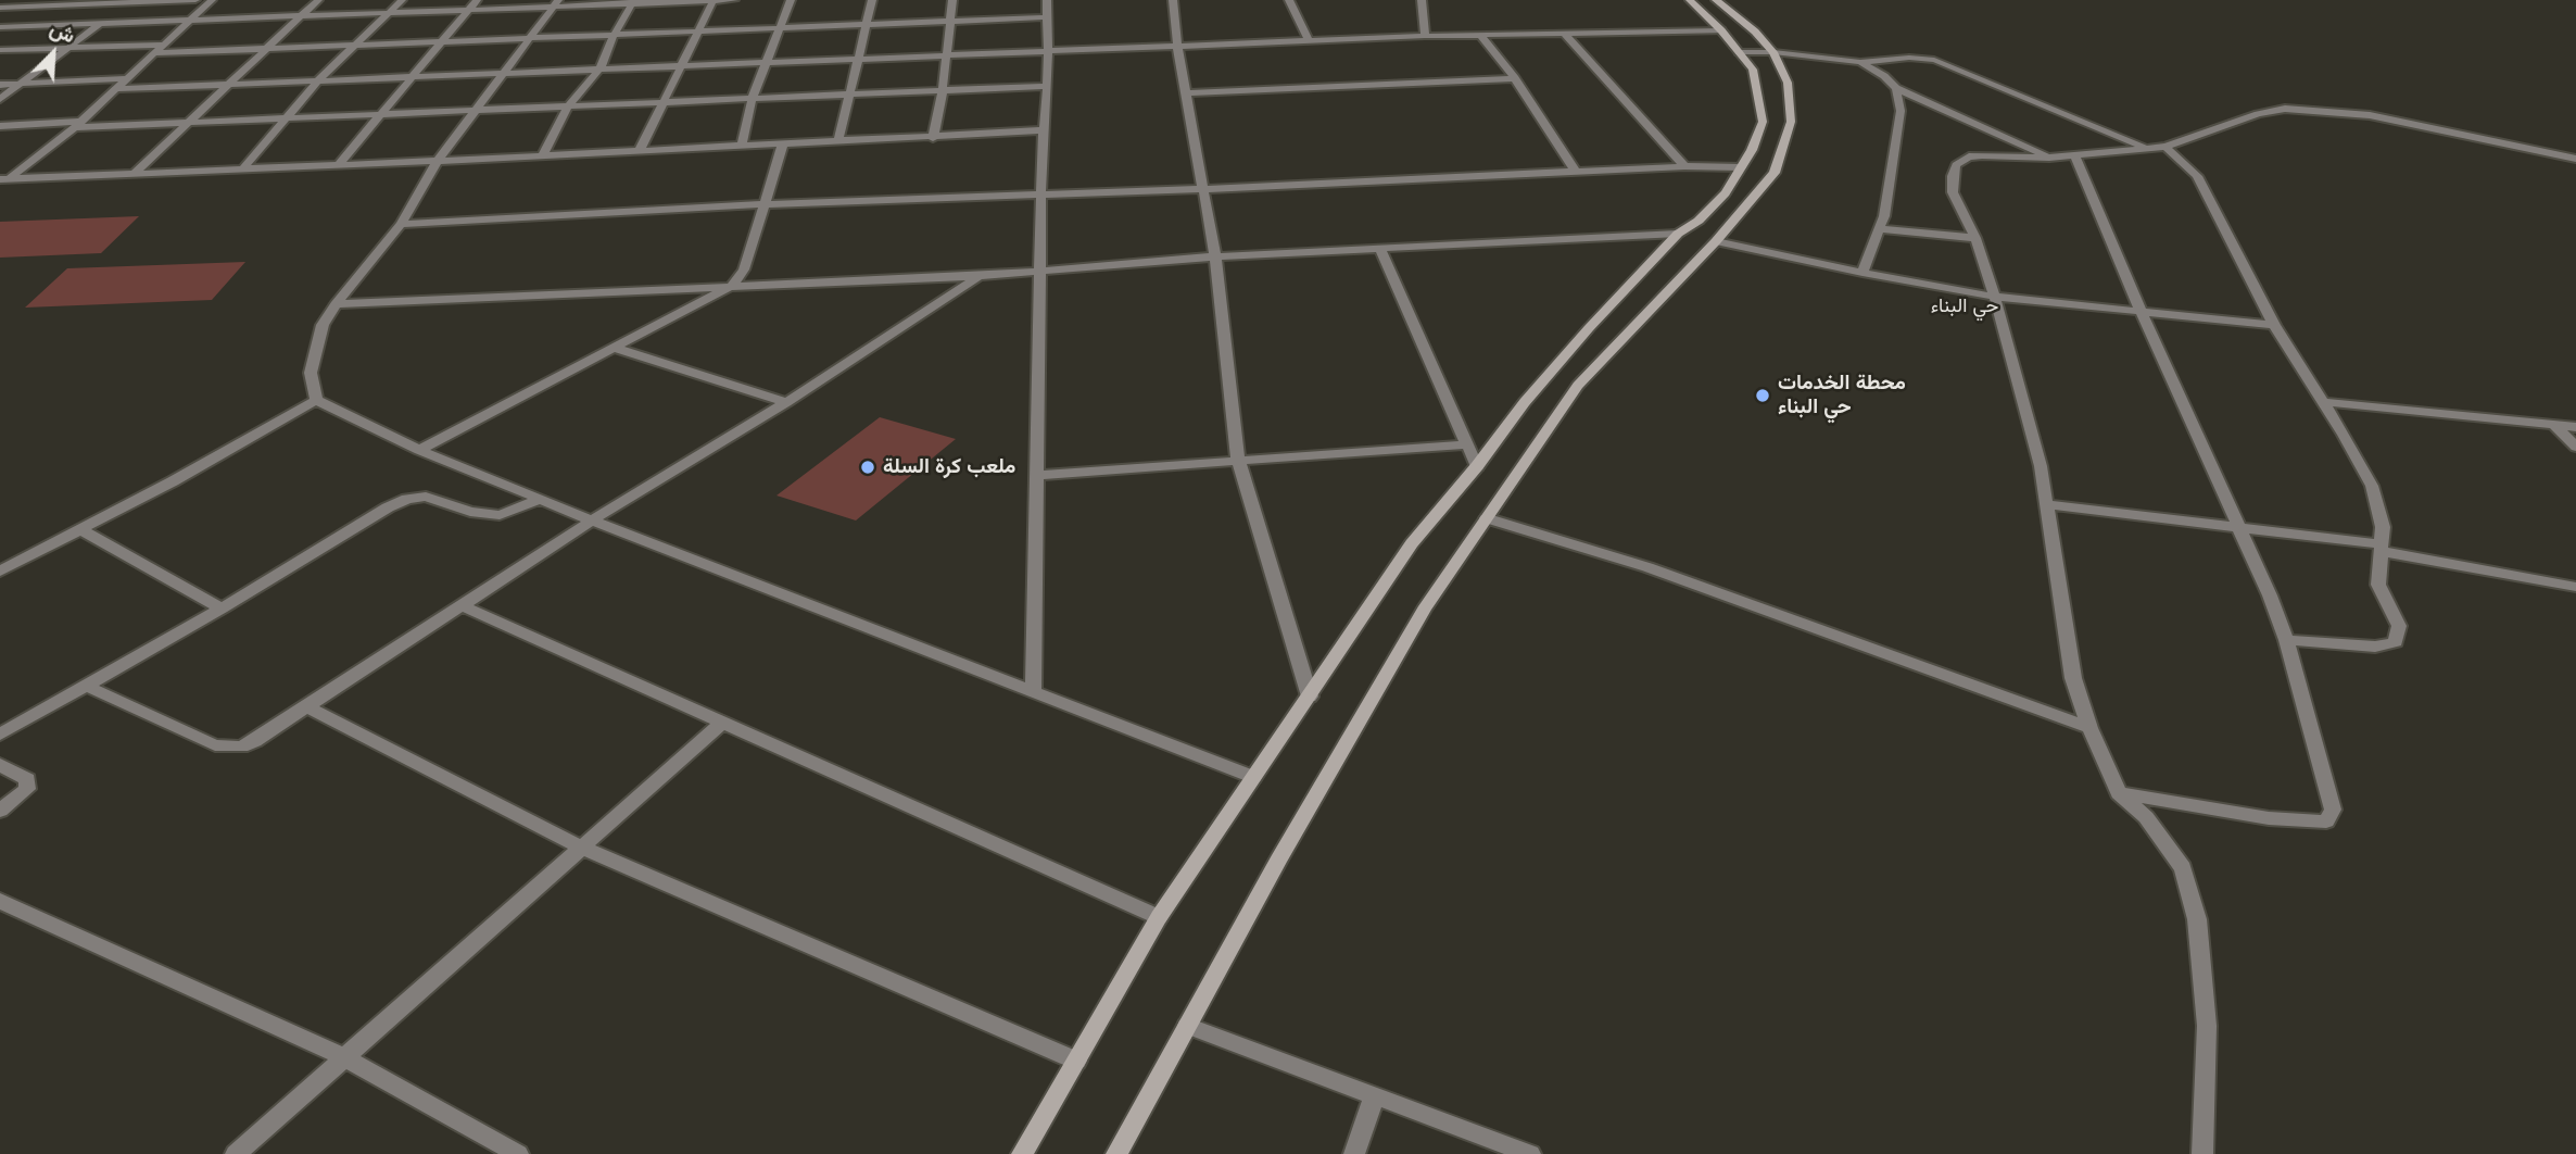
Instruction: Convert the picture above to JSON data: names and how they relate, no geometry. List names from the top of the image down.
{
  "districts": ["حي البناء"],
  "places": ["محطة الخدمات حي البناء", "ملعب كرة السلة"],
  "north": "top right"
}
